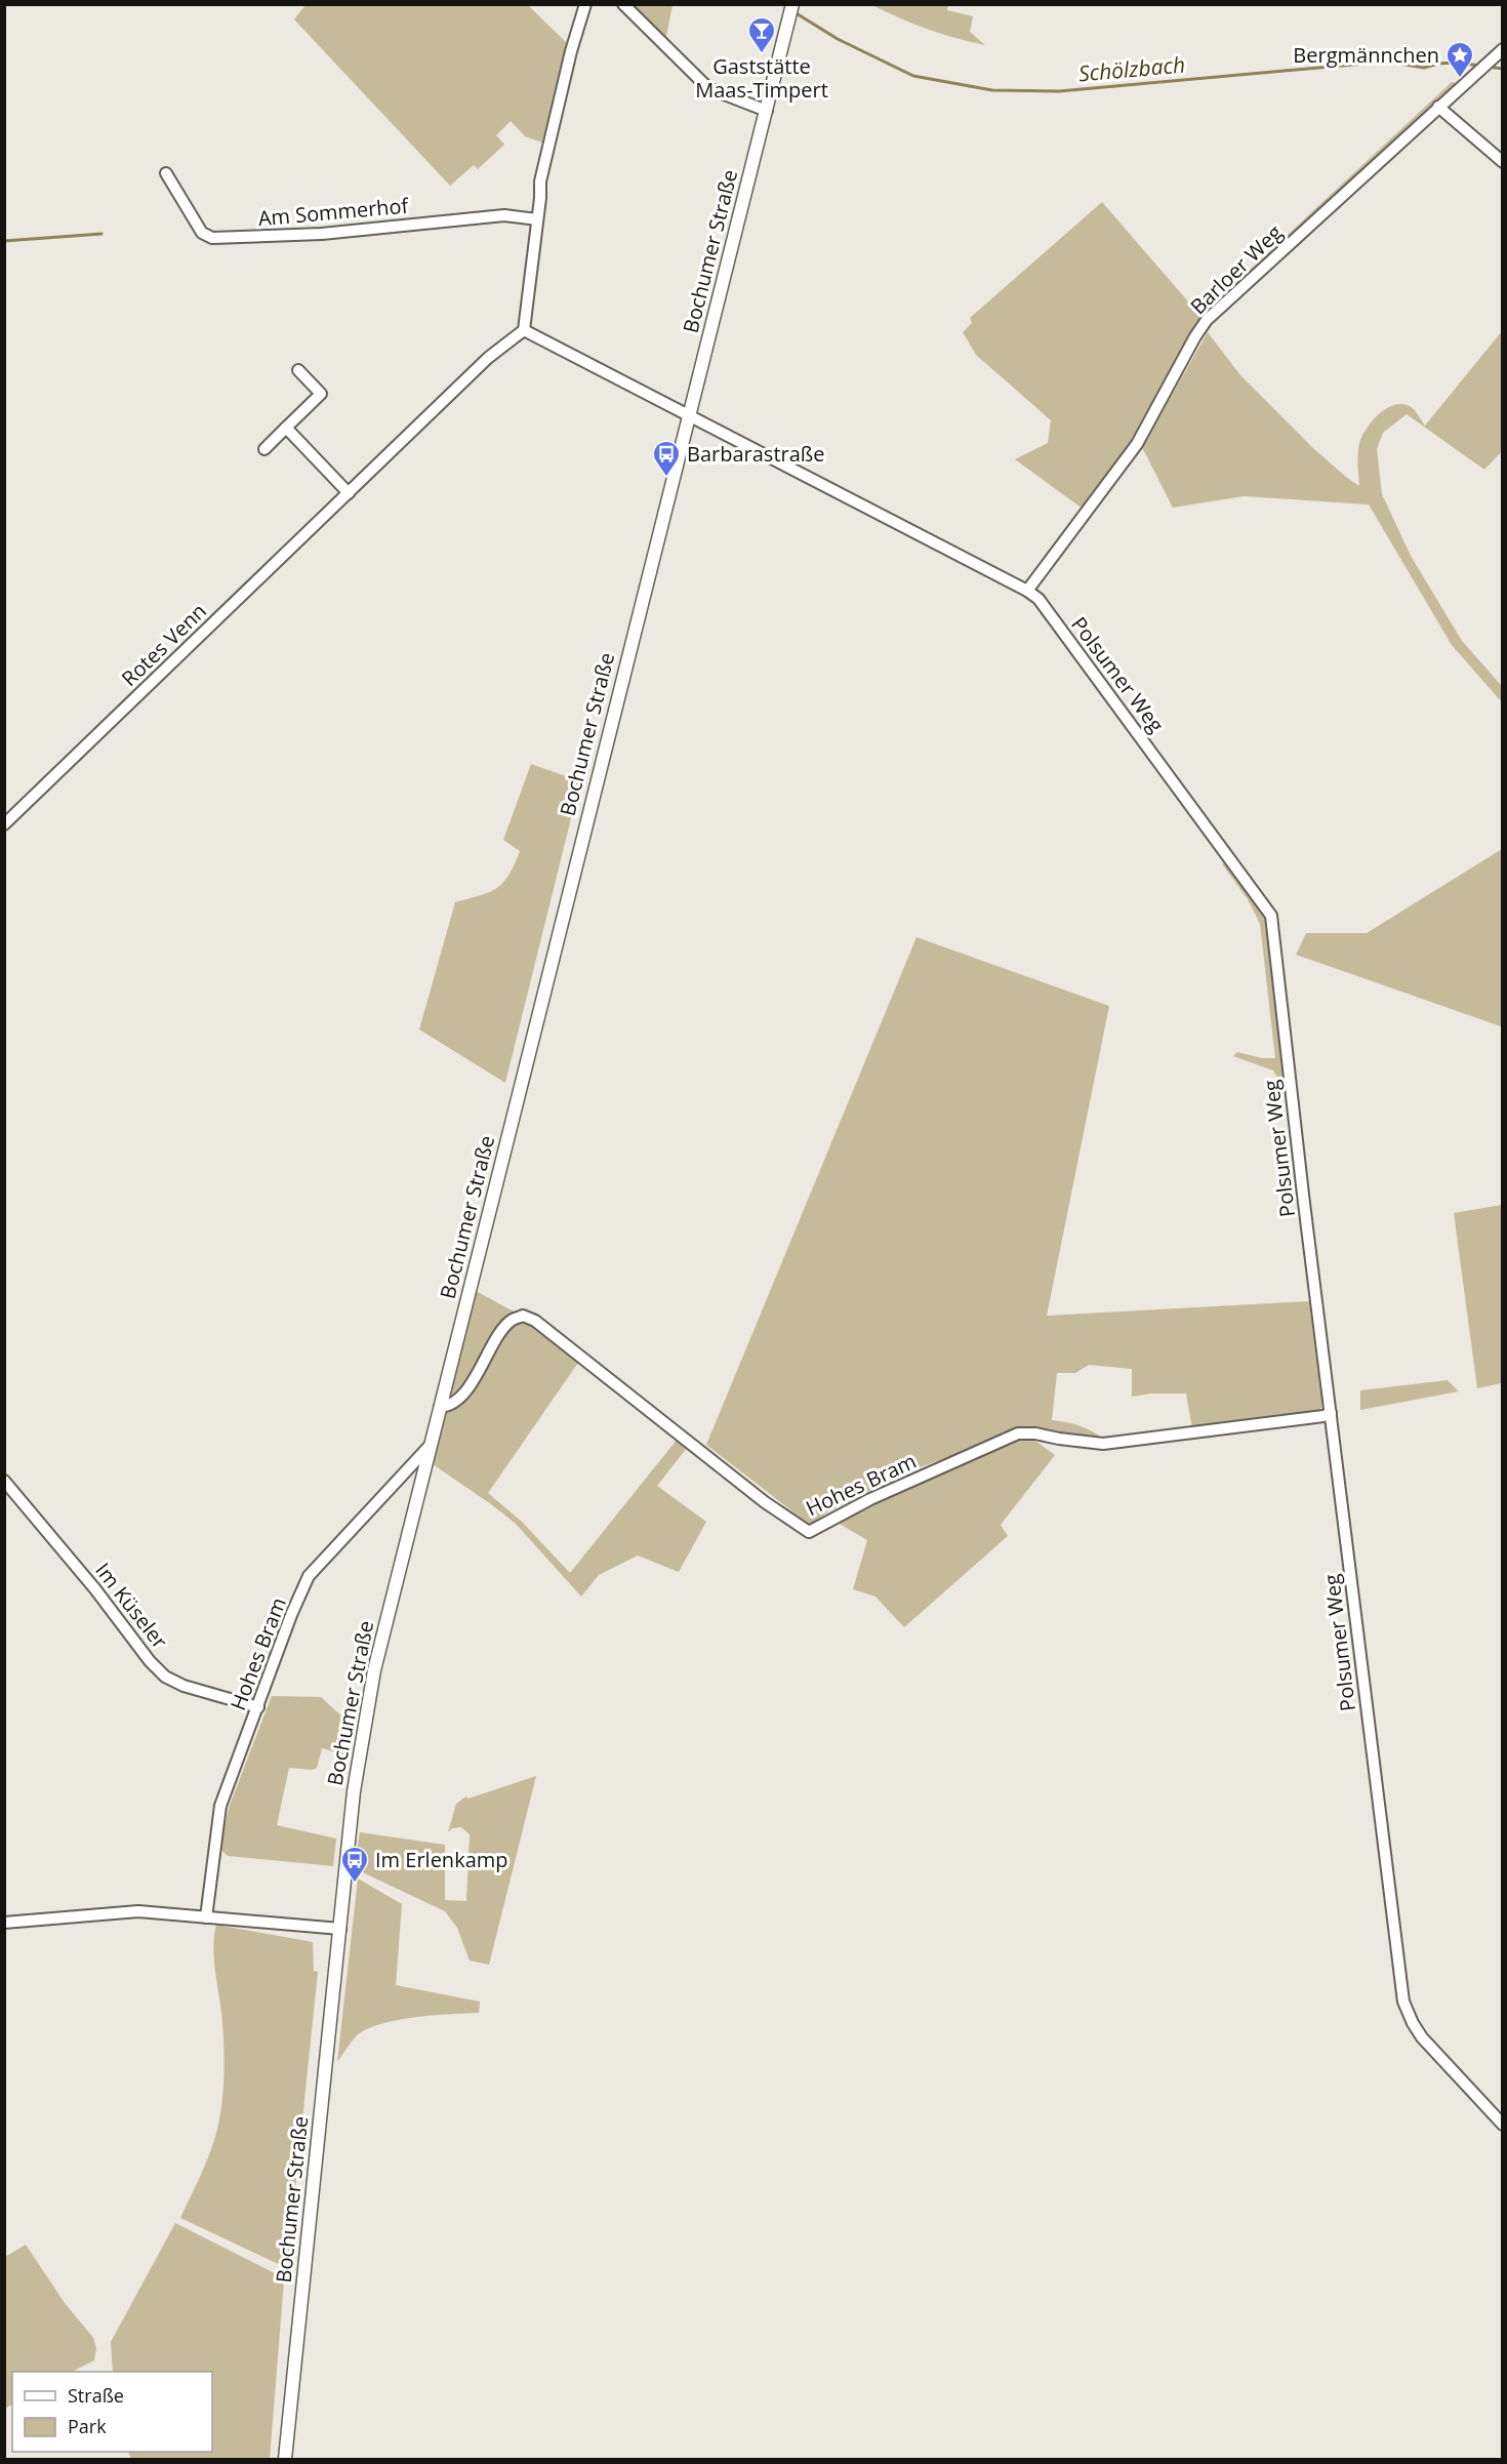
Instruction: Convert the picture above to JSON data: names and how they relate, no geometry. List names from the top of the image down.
{
  "streets": {
    "main road": ["Bochumer Straße"],
    "street": [
      "Am Sommerhof",
      "Barloer Weg",
      "Rotes Venn",
      "Polsumer Weg",
      "Hohes Bram",
      "Im Küseler"
    ]
  },
  "crossings": [
    ["Bochumer Straße", "Polsumer Weg"],
    ["Bochumer Straße", "Hohes Bram"],
    ["Barloer Weg", "Polsumer Weg"],
    ["Polsumer Weg", "Hohes Bram"],
    ["Hohes Bram", "Im Küseler"]
  ],
  "water": ["Schölzbach"],
  "places": {
    "bar": ["Gaststätte Maas-Timpert"],
    "place": ["Bergmännchen"],
    "bus stop": ["Barbarastraße", "Im Erlenkamp"]
  },
  "legend": ["Straße", "Park"]
}
